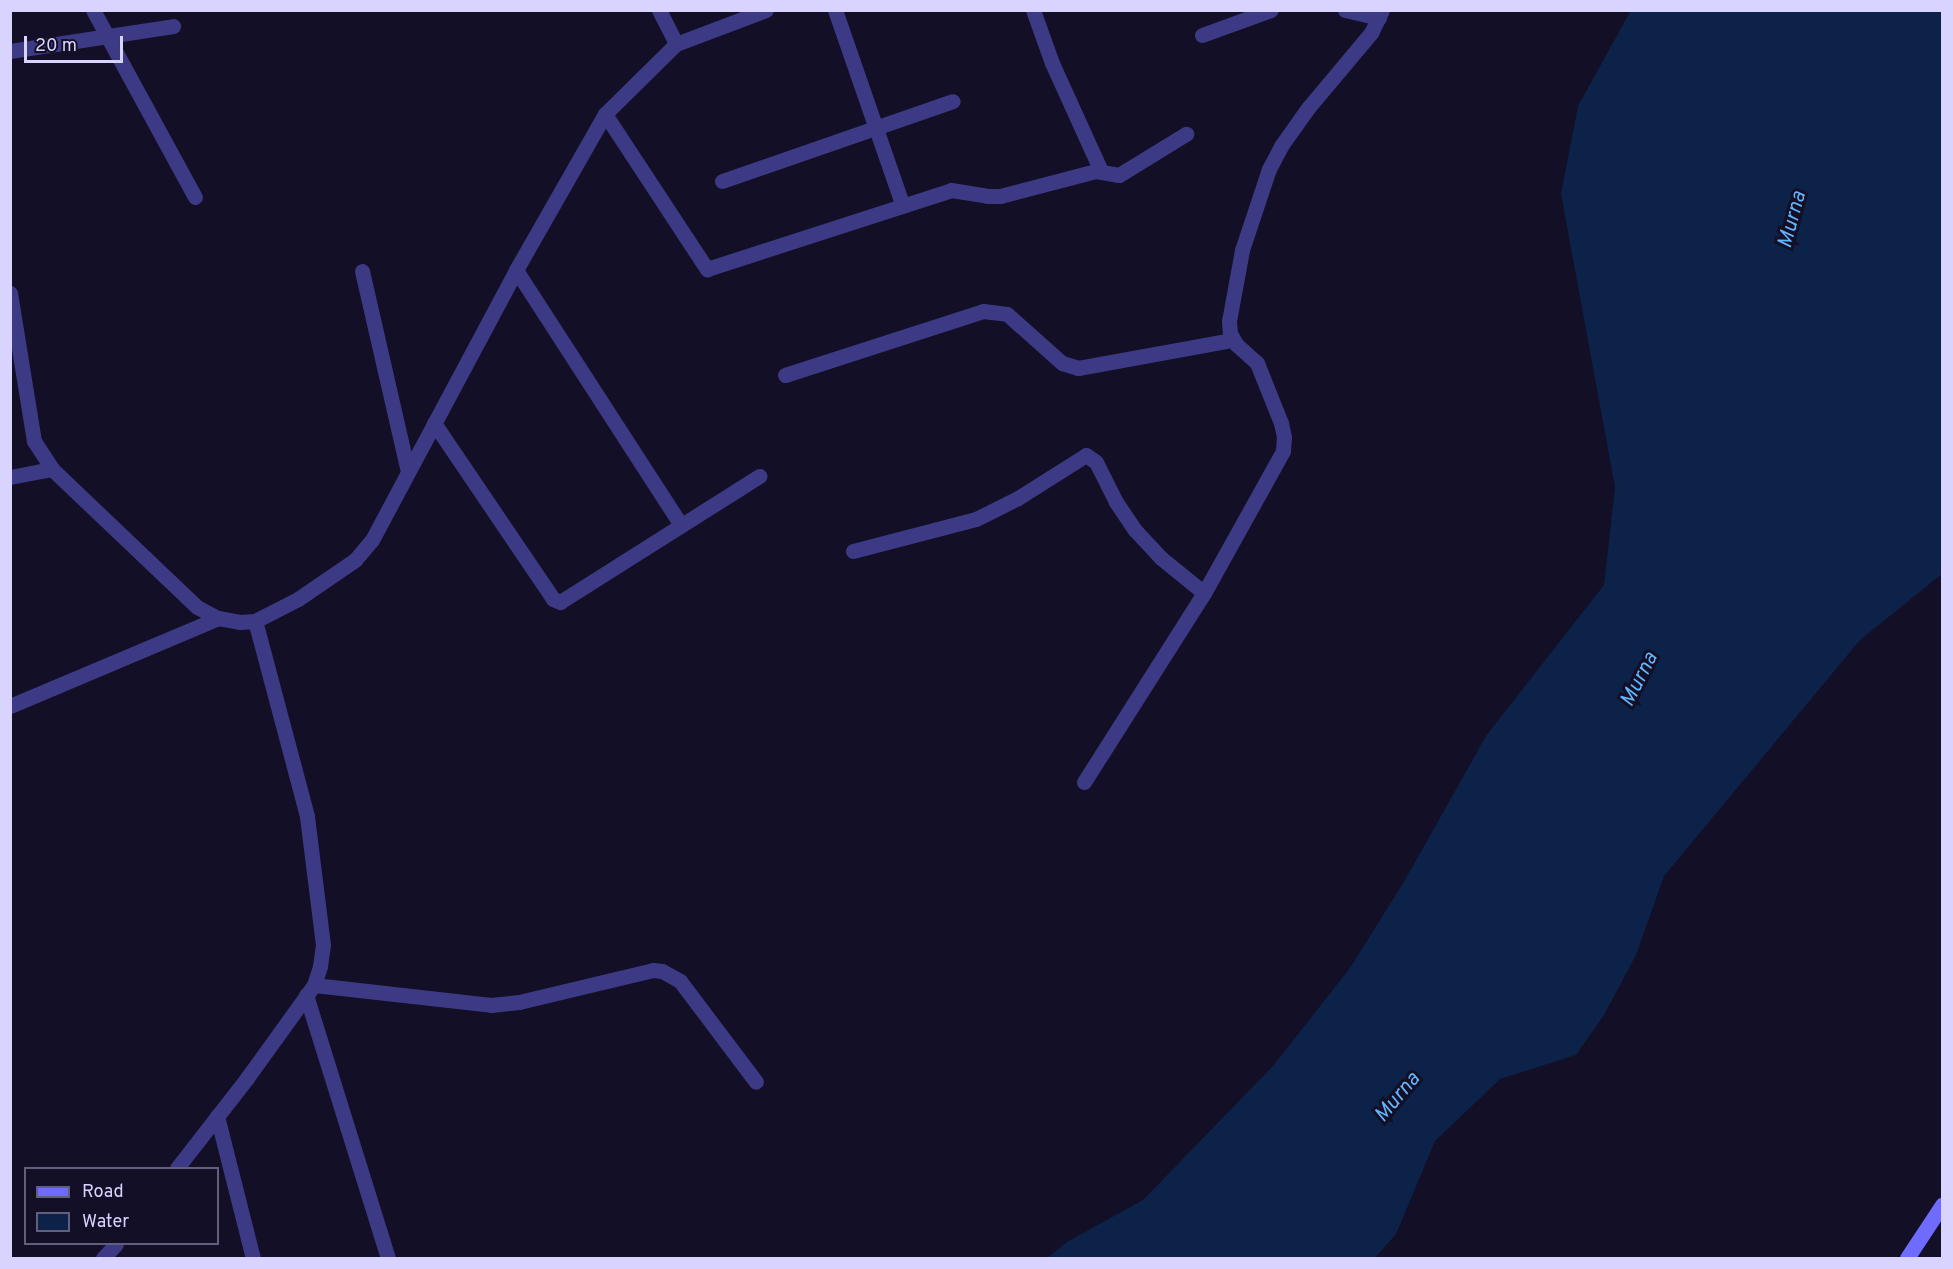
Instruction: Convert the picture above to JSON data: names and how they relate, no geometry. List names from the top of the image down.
{
  "water": ["Murna"],
  "legend": ["Road", "Water"],
  "scale_bar": "20 m"
}
